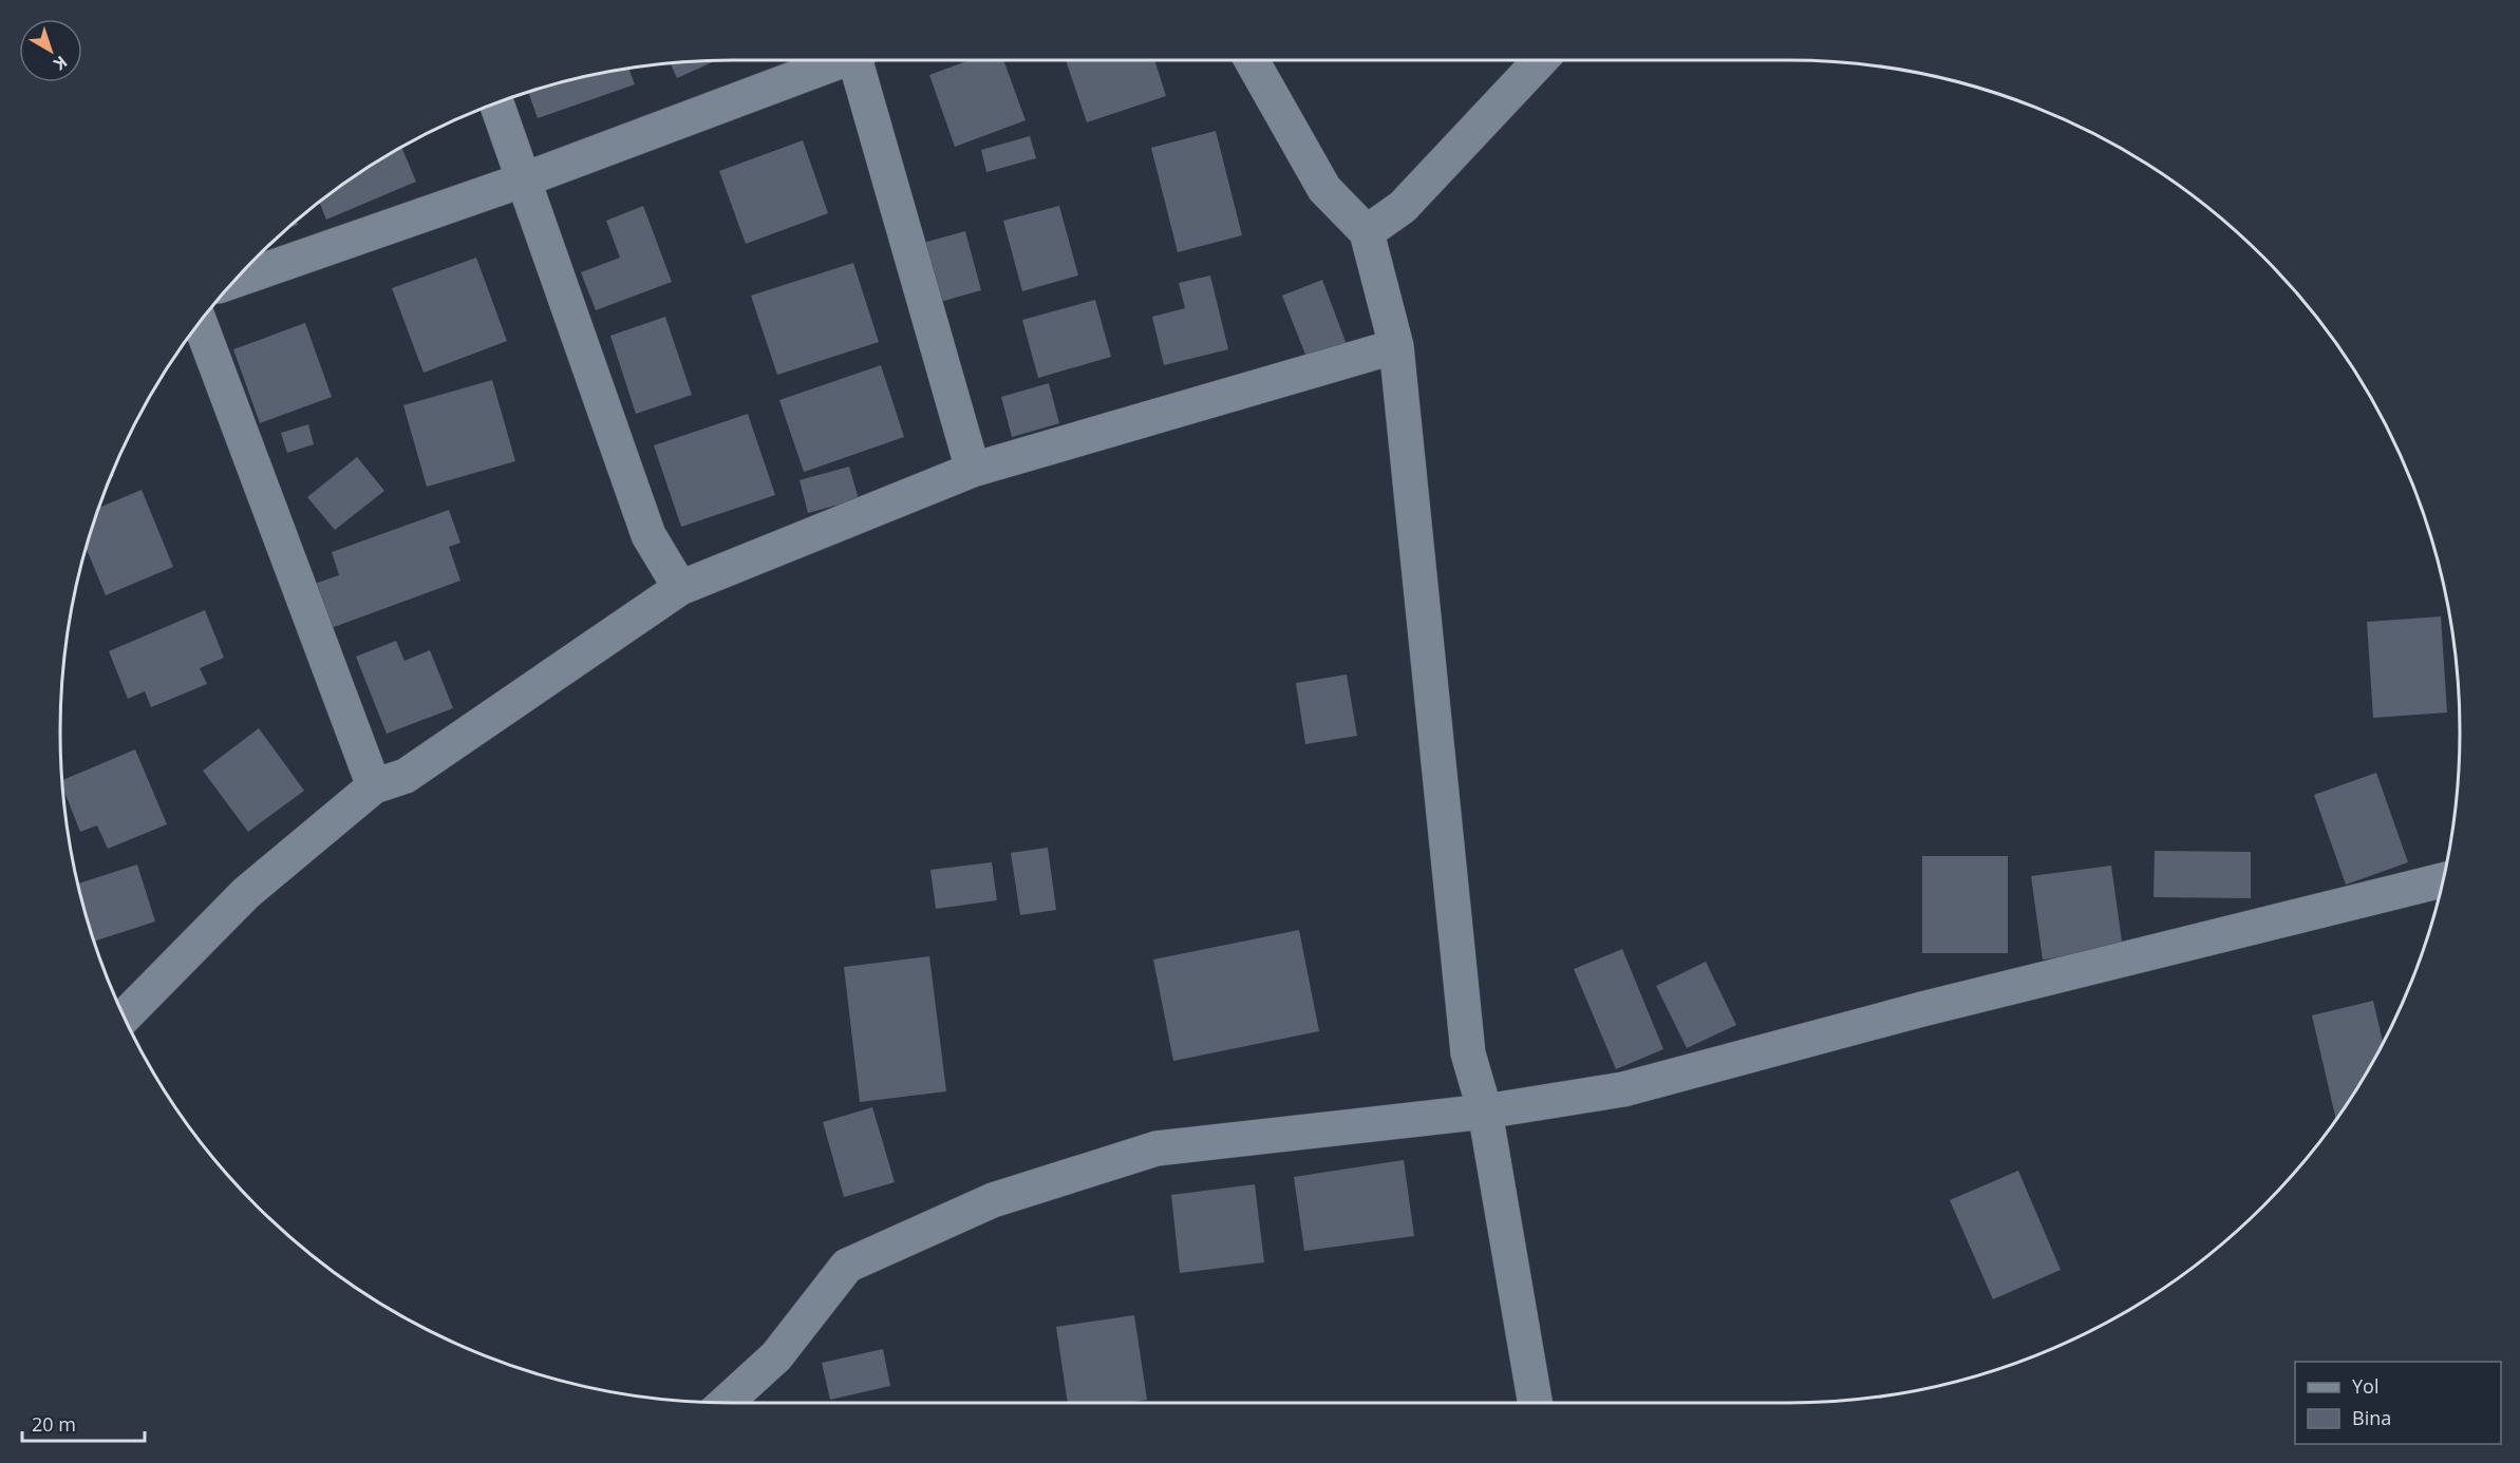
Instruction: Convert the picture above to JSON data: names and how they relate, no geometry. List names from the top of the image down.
{
  "legend": ["Yol", "Bina"],
  "scale_bar": "20 m",
  "north": "bottom right"
}
